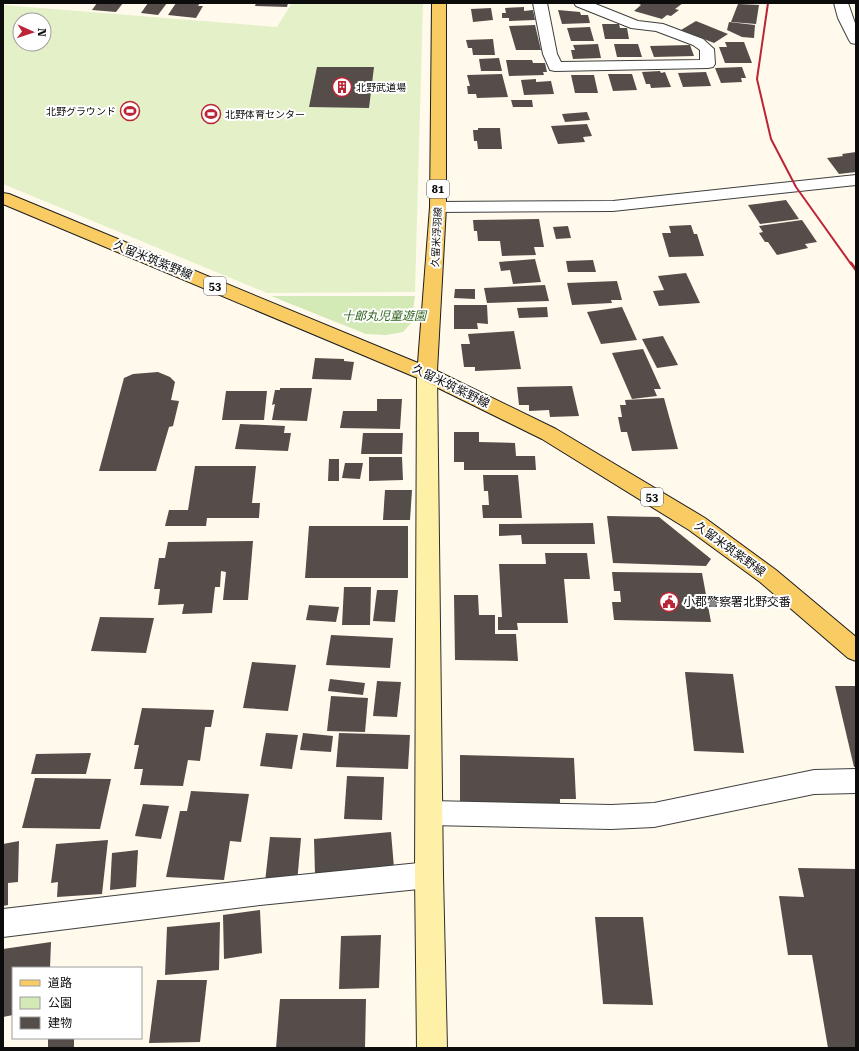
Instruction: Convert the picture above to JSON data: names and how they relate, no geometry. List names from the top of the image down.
{
  "streets": {
    "main road": [
      "81",
      "久留米浮羽線",
      "久留米筑紫野線",
      "53"
    ]
  },
  "crossings": [
    ["久留米浮羽線", "久留米筑紫野線"]
  ],
  "parks": ["十郎丸児童遊園"],
  "places": {
    "building": ["北野武道場"],
    "sports": ["北野グラウンド", "北野体育センター"],
    "public building": ["小郡警察署北野交番"]
  },
  "legend": ["道路", "公園", "建物"],
  "north": "right"
}
